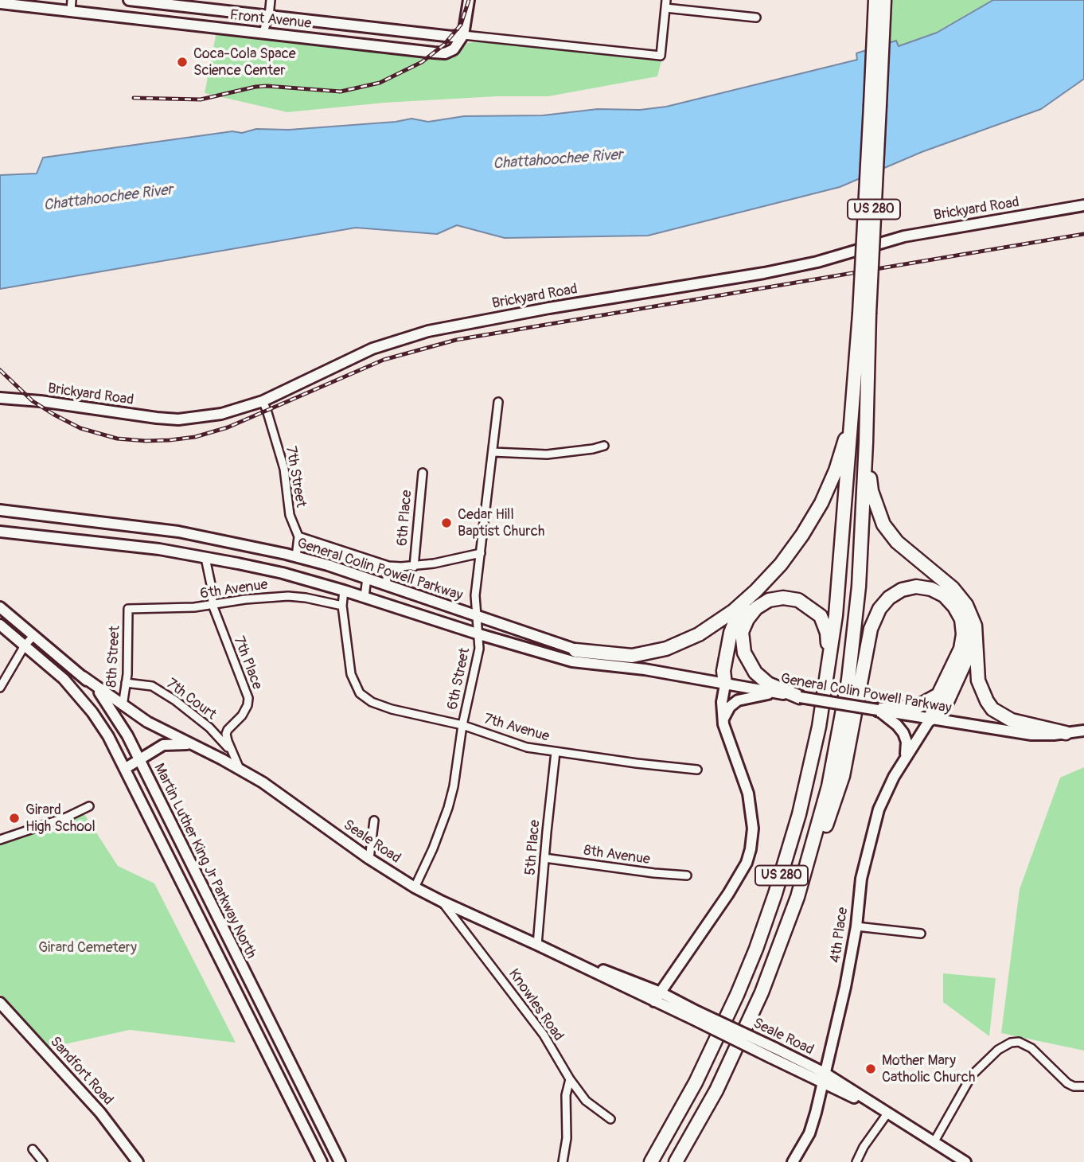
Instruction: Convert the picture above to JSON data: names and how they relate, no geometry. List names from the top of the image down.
{
  "streets": {
    "highway": ["US 280"],
    "street": [
      "Front Avenue",
      "Brickyard Road",
      "7th Street",
      "6th Place",
      "General Colin Powell Parkway",
      "6th Avenue",
      "8th Street",
      "7th Place",
      "6th Street",
      "7th Court",
      "7th Avenue",
      "Seale Road",
      "5th Place",
      "8th Avenue",
      "Martin Luther King Jr Parkway North",
      "4th Place",
      "Knowles Road",
      "Sandfort Road"
    ]
  },
  "crossings": [
    ["Brickyard Road", "7th Street"],
    ["7th Street", "General Colin Powell Parkway"],
    ["General Colin Powell Parkway", "7th Place"],
    ["General Colin Powell Parkway", "6th Street"],
    ["General Colin Powell Parkway", "4th Place"],
    ["6th Avenue", "8th Street"],
    ["6th Avenue", "7th Place"],
    ["6th Avenue", "7th Avenue"],
    ["8th Street", "7th Court"],
    ["8th Street", "Seale Road"],
    ["7th Place", "7th Court"],
    ["7th Place", "Seale Road"],
    ["6th Street", "7th Avenue"],
    ["6th Street", "Seale Road"],
    ["7th Avenue", "5th Place"],
    ["Seale Road", "5th Place"],
    ["Seale Road", "Martin Luther King Jr Parkway North"],
    ["Seale Road", "4th Place"],
    ["Seale Road", "Knowles Road"],
    ["5th Place", "8th Avenue"]
  ],
  "water": ["Chattahoochee River"],
  "parks": ["Girard Cemetery"],
  "places": [
    "Coca-Cola Space Science Center",
    "Cedar Hill Baptist Church",
    "Girard High School",
    "Mother Mary Catholic Church"
  ]
}
